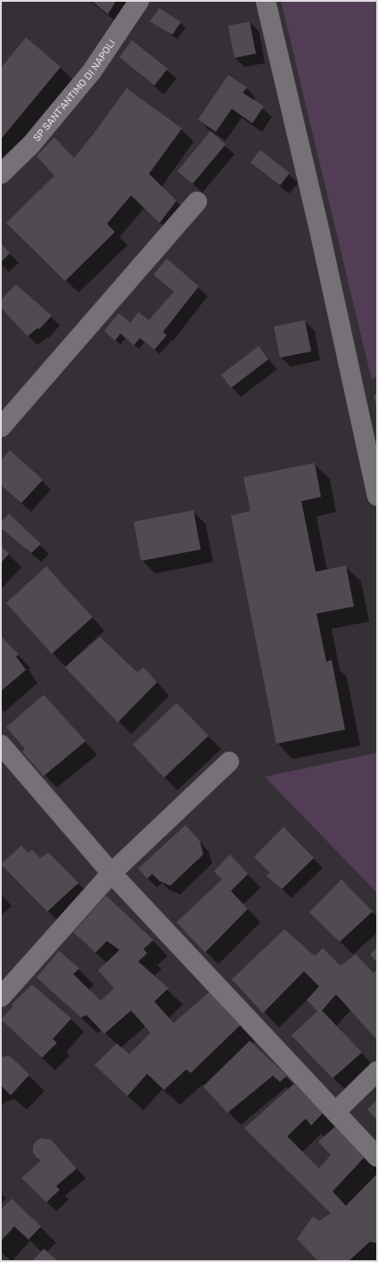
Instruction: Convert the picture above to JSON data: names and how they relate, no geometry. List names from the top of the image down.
{
  "streets": {
    "street": ["SP SANT'ANTIMO DI NAPOLI"]
  }
}
